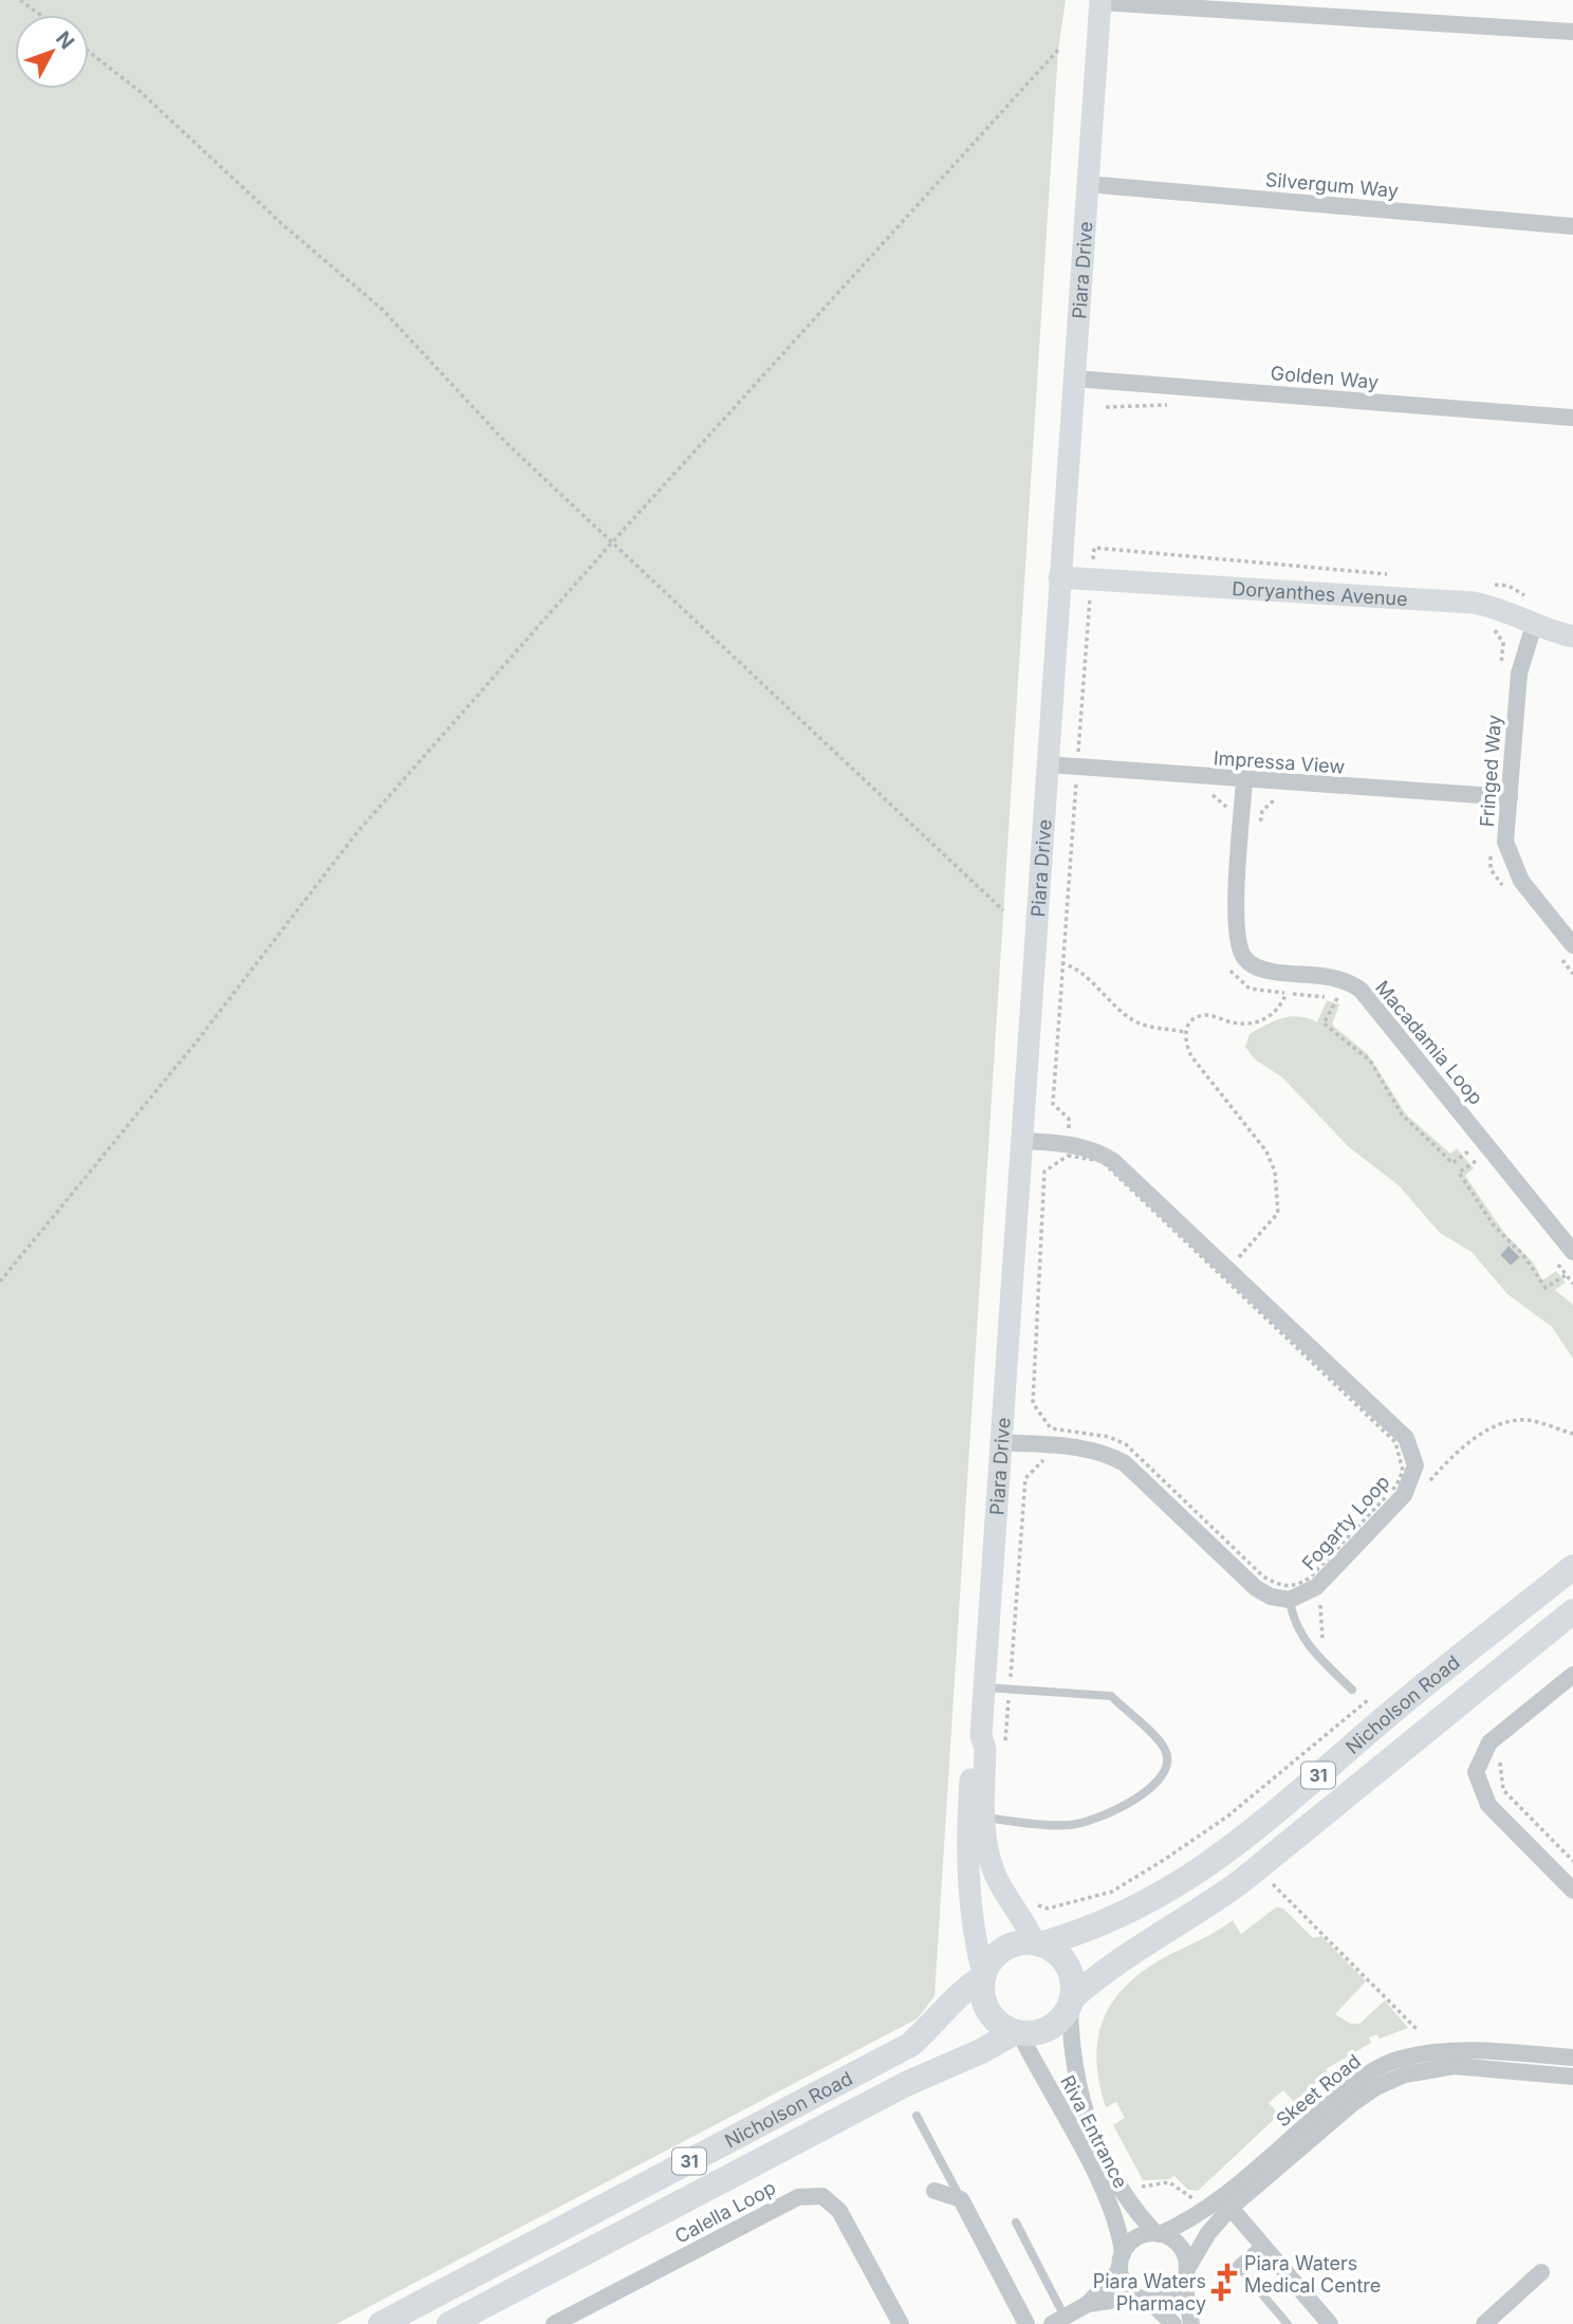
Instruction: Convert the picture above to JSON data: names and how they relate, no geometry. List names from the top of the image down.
{
  "streets": {
    "main road": ["Nicholson Road", "31"],
    "street": [
      "Silvergum Way",
      "Piara Drive",
      "Golden Way",
      "Doryanthes Avenue",
      "Impressa View",
      "Fringed Way",
      "Macadamia Loop",
      "Fogarty Loop",
      "Skeet Road",
      "Riva Entrance",
      "Calella Loop"
    ]
  },
  "crossings": [
    ["Silvergum Way", "Piara Drive"],
    ["Piara Drive", "Golden Way"],
    ["Piara Drive", "Doryanthes Avenue"],
    ["Piara Drive", "Impressa View"],
    ["Piara Drive", "Fogarty Loop"],
    ["Piara Drive", "Nicholson Road"],
    ["Piara Drive", "31"],
    ["Piara Drive", "Riva Entrance"],
    ["Doryanthes Avenue", "Fringed Way"],
    ["Impressa View", "Fringed Way"],
    ["Impressa View", "Macadamia Loop"],
    ["Nicholson Road", "31"],
    ["Nicholson Road", "Riva Entrance"],
    ["31", "Riva Entrance"],
    ["Skeet Road", "Riva Entrance"]
  ],
  "places": {
    "health": ["Piara Waters Medical Centre", "Piara Waters Pharmacy"]
  },
  "north": "top right"
}
